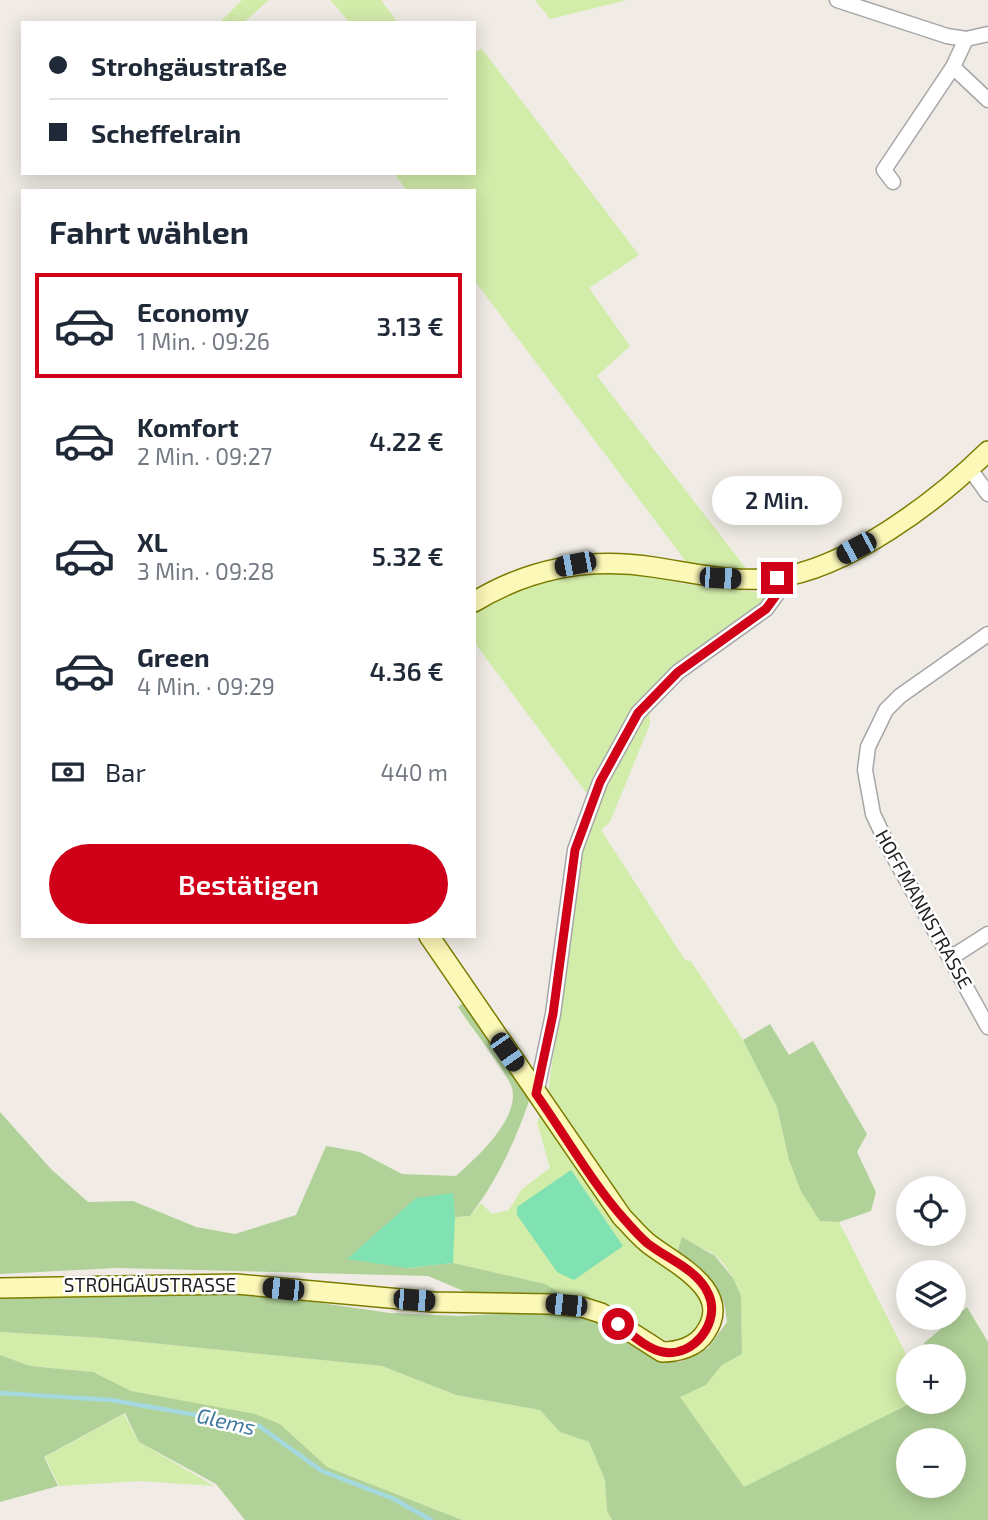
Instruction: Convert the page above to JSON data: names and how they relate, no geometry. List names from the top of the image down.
{
  "streets": {
    "main road": ["STROHGÄUSTRASSE"],
    "street": ["HOFFMANNSTRASSE"]
  },
  "water": ["Glems"],
  "page": {
    "banner": ["Strohgäustraße", "Scheffelrain"],
    "heading": "Fahrt wählen",
    "list": [
      {
        "name": "Economy",
        "note": "1 Min. · 09:26",
        "value": "3.13 €"
      },
      {
        "name": "Komfort",
        "note": "2 Min. · 09:27",
        "value": "4.22 €"
      },
      {
        "name": "XL",
        "note": "3 Min. · 09:28",
        "value": "5.32 €"
      },
      {
        "name": "Green",
        "note": "4 Min. · 09:29",
        "value": "4.36 €"
      }
    ],
    "bubble": "2 Min.",
    "pay": ["Bar", "440 m"],
    "buttons": "Bestätigen",
    "map_buttons": ["+", "−"]
  }
}
